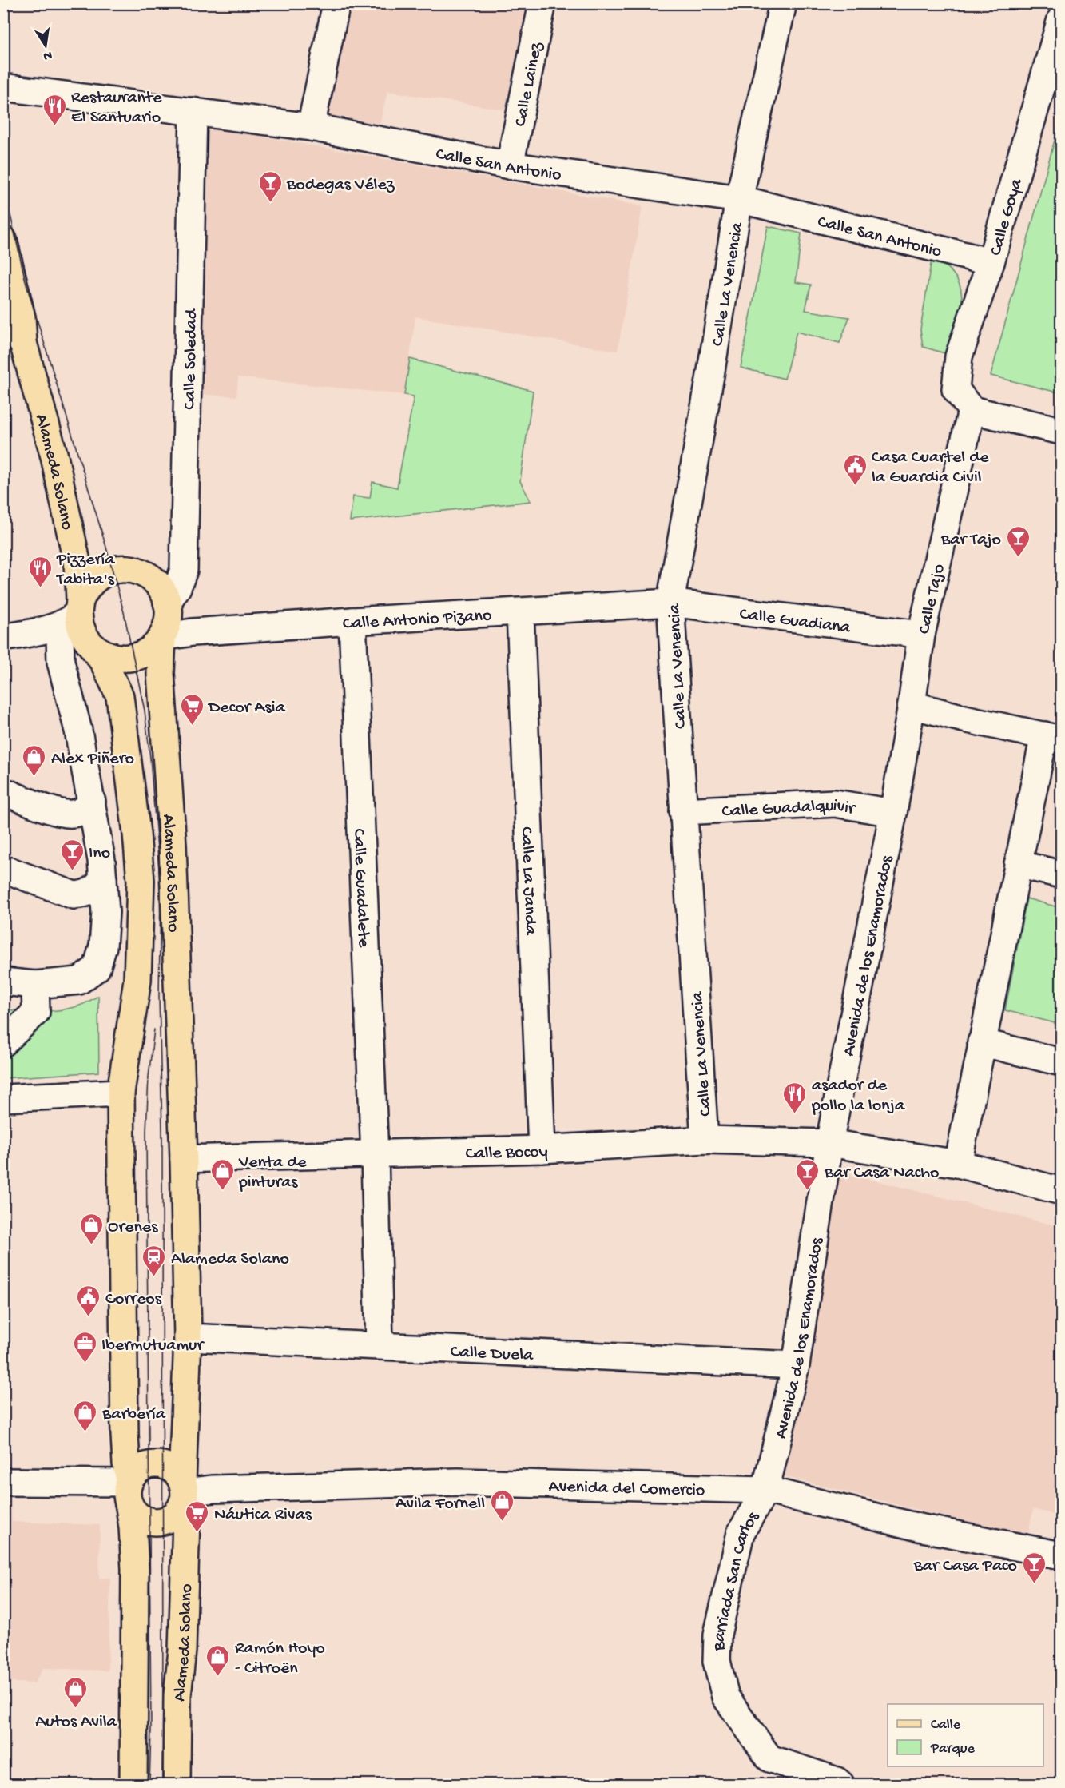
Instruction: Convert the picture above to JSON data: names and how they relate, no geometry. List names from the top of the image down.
{
  "streets": {
    "main road": ["Alameda Solano"],
    "street": [
      "Calle Lainez",
      "Calle San Antonio",
      "Calle Goya",
      "Calle La Venencia",
      "Calle Soledad",
      "Calle Tajo",
      "Calle Antonio Pizano",
      "Calle Guadiana",
      "Calle Guadalquivir",
      "Calle La Janda",
      "Calle Guadalete",
      "Avenida de los Enamorados",
      "Calle Bocoy",
      "Calle Duela",
      "Avenida del Comercio",
      "Barriada San Carlos"
    ]
  },
  "crossings": [
    ["Calle Lainez", "Calle San Antonio"],
    ["Calle San Antonio", "Calle Goya"],
    ["Calle San Antonio", "Calle La Venencia"],
    ["Calle San Antonio", "Calle Soledad"],
    ["Calle Goya", "Calle Tajo"],
    ["Calle La Venencia", "Calle Antonio Pizano"],
    ["Calle La Venencia", "Calle Guadiana"],
    ["Calle La Venencia", "Calle Guadalquivir"],
    ["Calle La Venencia", "Calle Bocoy"],
    ["Calle Soledad", "Alameda Solano"],
    ["Calle Soledad", "Calle Antonio Pizano"],
    ["Alameda Solano", "Calle Antonio Pizano"],
    ["Alameda Solano", "Calle Bocoy"],
    ["Alameda Solano", "Calle Duela"],
    ["Alameda Solano", "Avenida del Comercio"],
    ["Calle Tajo", "Calle Guadiana"],
    ["Calle Tajo", "Avenida de los Enamorados"],
    ["Calle Antonio Pizano", "Calle Guadiana"],
    ["Calle Antonio Pizano", "Calle La Janda"],
    ["Calle Antonio Pizano", "Calle Guadalete"],
    ["Calle Guadalquivir", "Avenida de los Enamorados"],
    ["Calle La Janda", "Calle Bocoy"],
    ["Calle Guadalete", "Calle Bocoy"],
    ["Calle Guadalete", "Calle Duela"],
    ["Avenida de los Enamorados", "Calle Bocoy"],
    ["Avenida de los Enamorados", "Calle Duela"],
    ["Avenida de los Enamorados", "Avenida del Comercio"],
    ["Avenida de los Enamorados", "Barriada San Carlos"],
    ["Avenida del Comercio", "Barriada San Carlos"]
  ],
  "places": {
    "restaurant": ["Restaurante El Santuario", "Pizzería Tabita's", "asador de pollo la lonja"],
    "bar": [
      "Bodegas Vélez",
      "Bar Tajo",
      "Ino",
      "Bar Casa Nacho",
      "Bar Casa Paco"
    ],
    "public building": ["Casa Cuartel de la Guardia Civil", "Correos"],
    "supermarket": ["Decor Asia", "Náutica Rivas"],
    "shop": [
      "Alex Piñero",
      "Venta de pinturas",
      "Orenes",
      "Barbería",
      "Avila Fornell",
      "Ramón Hoyo - Citroën",
      "Autos Avila"
    ],
    "station": ["Alameda Solano"],
    "office": ["Ibermutuamur"]
  },
  "legend": ["Calle", "Parque"],
  "north": "bottom"
}
